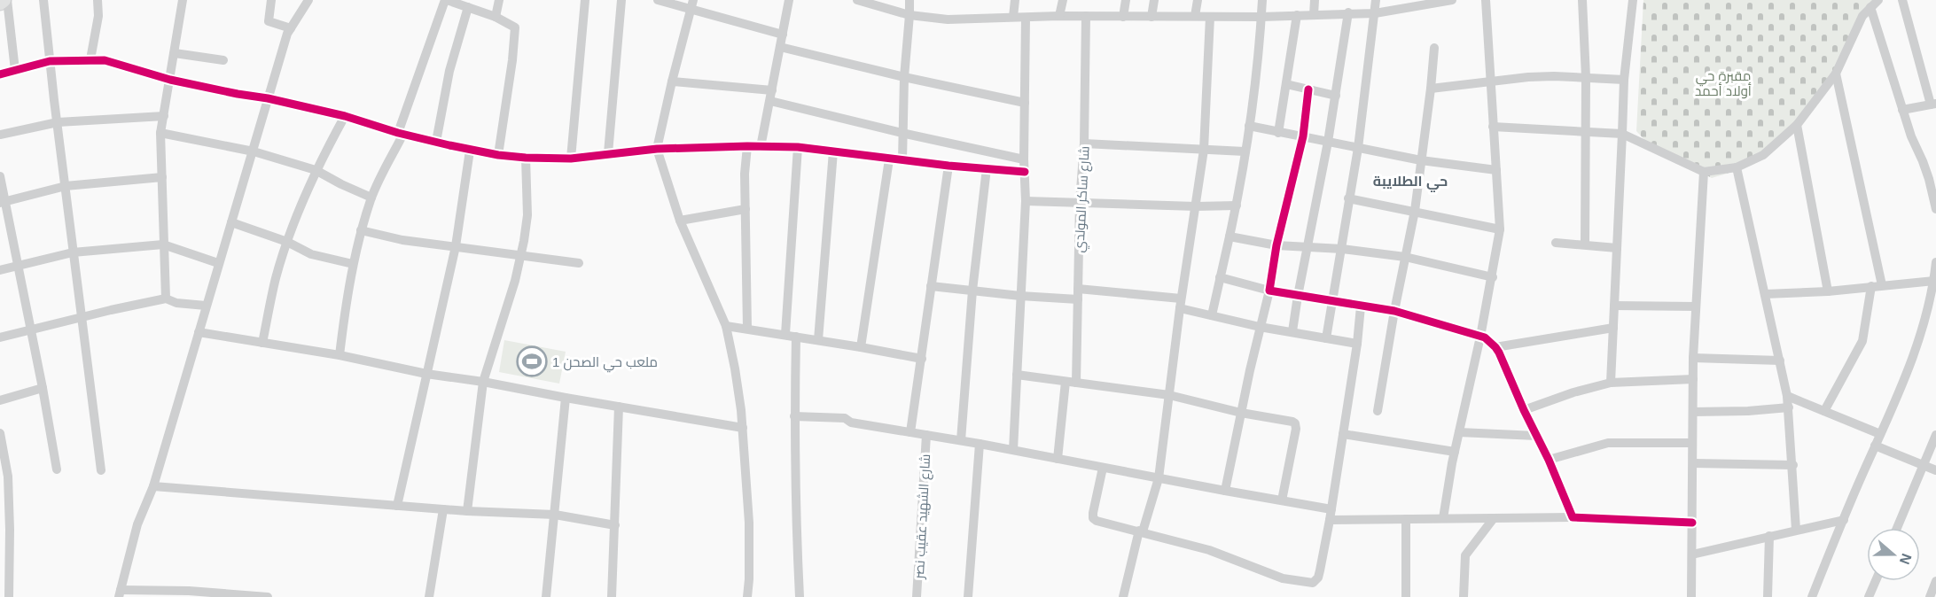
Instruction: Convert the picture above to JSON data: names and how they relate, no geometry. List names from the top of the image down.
{
  "streets": {
    "street": ["شارع ساكر المولدي", "شارع الشهيد عقيب نصر"]
  },
  "districts": ["حي الطلايبة"],
  "parks": ["مقبرة حي أولاد أحمد"],
  "places": {
    "sports": ["ملعب حي الصحن 1"]
  },
  "north": "right"
}
